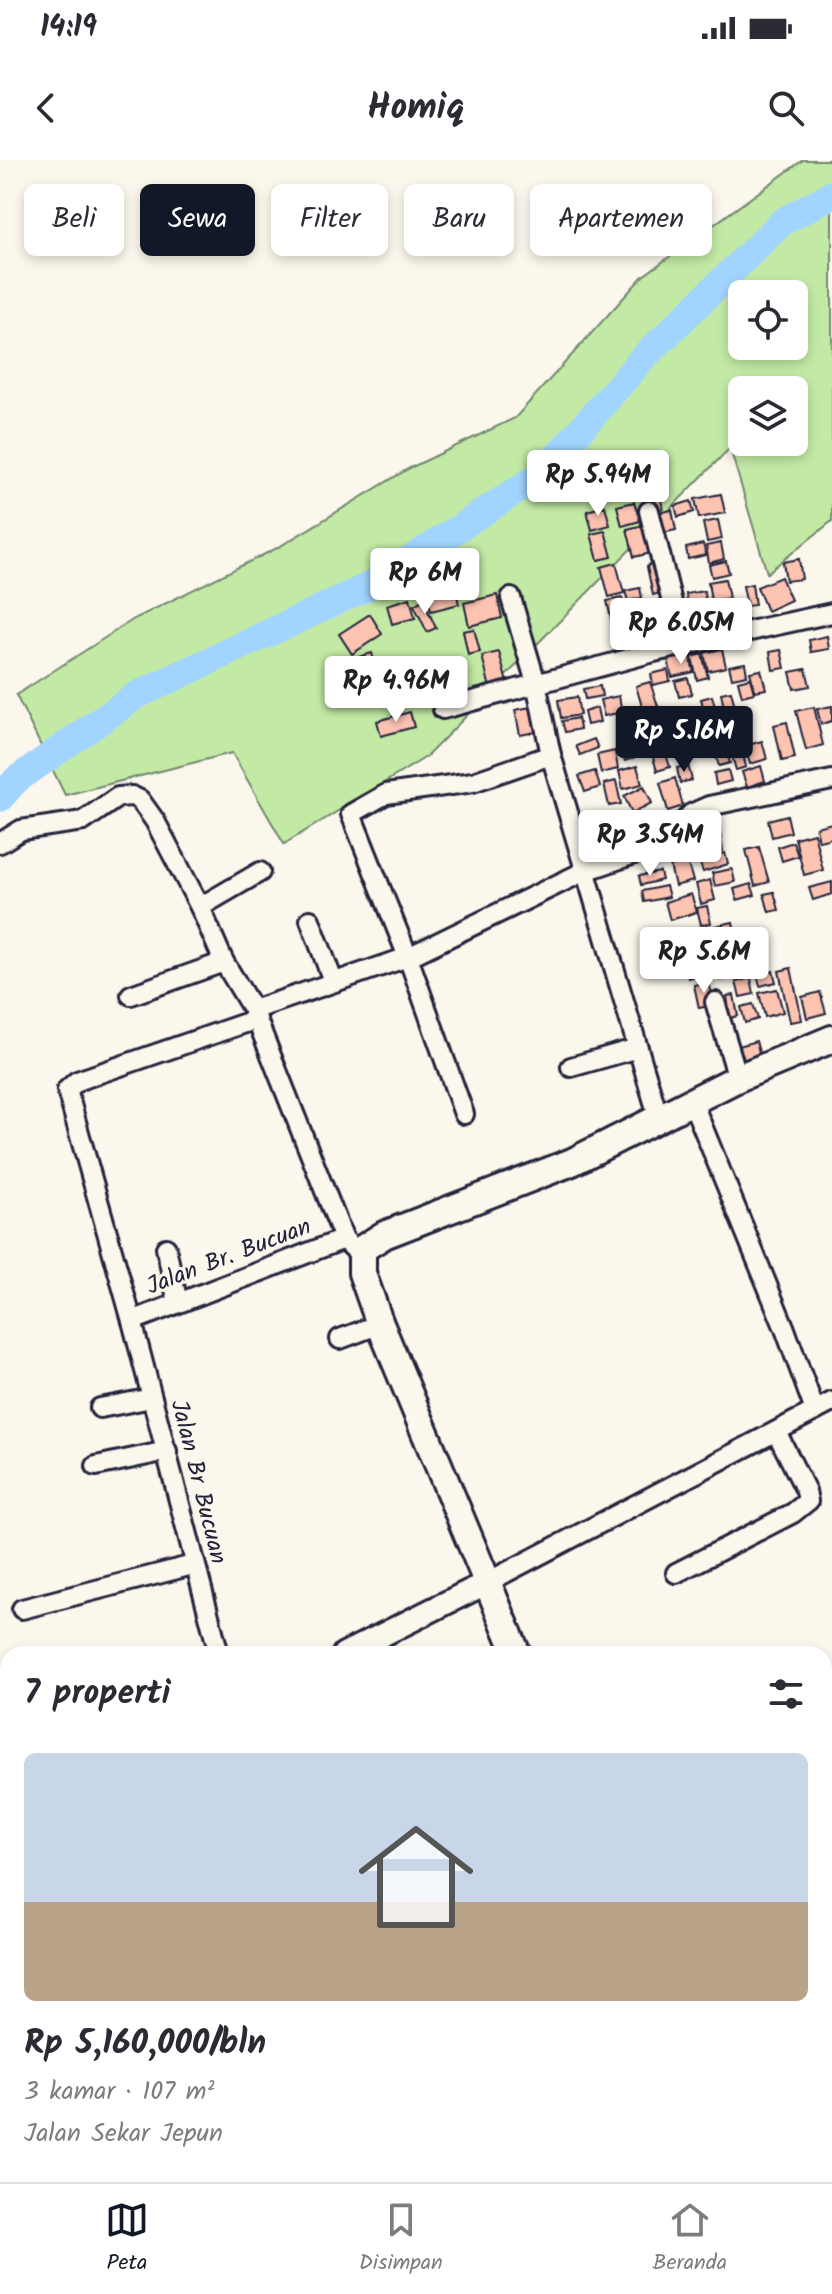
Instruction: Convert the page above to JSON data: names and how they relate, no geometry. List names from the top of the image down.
{
  "streets": {
    "street": ["Jalan Br. Bucuan", "Jalan Br Bucuan"]
  },
  "crossings": [
    ["Jalan Br. Bucuan", "Jalan Br Bucuan"]
  ],
  "page": {
    "status": "14:19",
    "header": "Homiq",
    "chip": [
      "Beli",
      "Sewa",
      "Filter",
      "Baru",
      "Apartemen"
    ],
    "price": [
      "Rp 5.94M",
      "Rp 6M",
      "Rp 6.05M",
      "Rp 4.96M",
      "Rp 5.16M",
      "Rp 3.54M",
      "Rp 5.6M"
    ],
    "heading": "7 properti",
    "list": [
      {
        "name": "Rp 5,160,000/bln",
        "note": "3 kamar · 107 m² · Jalan Sekar Jepun"
      }
    ],
    "tabs": ["Peta", "Disimpan", "Beranda"]
  }
}
